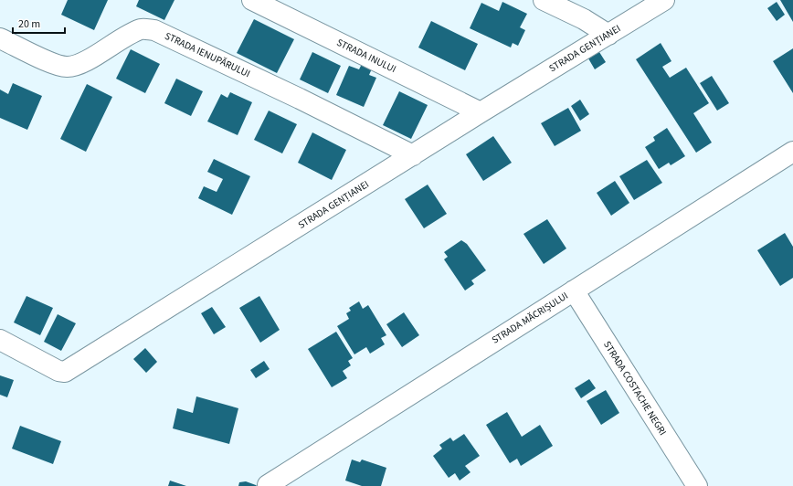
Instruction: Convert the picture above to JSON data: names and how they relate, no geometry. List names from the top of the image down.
{
  "streets": {
    "street": [
      "STRADA GENȚIANEI",
      "STRADA IENUPĂRULUI",
      "STRADA INULUI",
      "STRADA MĂCRIȘULUI",
      "STRADA COSTACHE NEGRI"
    ]
  },
  "crossings": [
    ["STRADA GENȚIANEI", "STRADA IENUPĂRULUI"],
    ["STRADA GENȚIANEI", "STRADA INULUI"],
    ["STRADA MĂCRIȘULUI", "STRADA COSTACHE NEGRI"]
  ],
  "scale_bar": "20 m"
}
